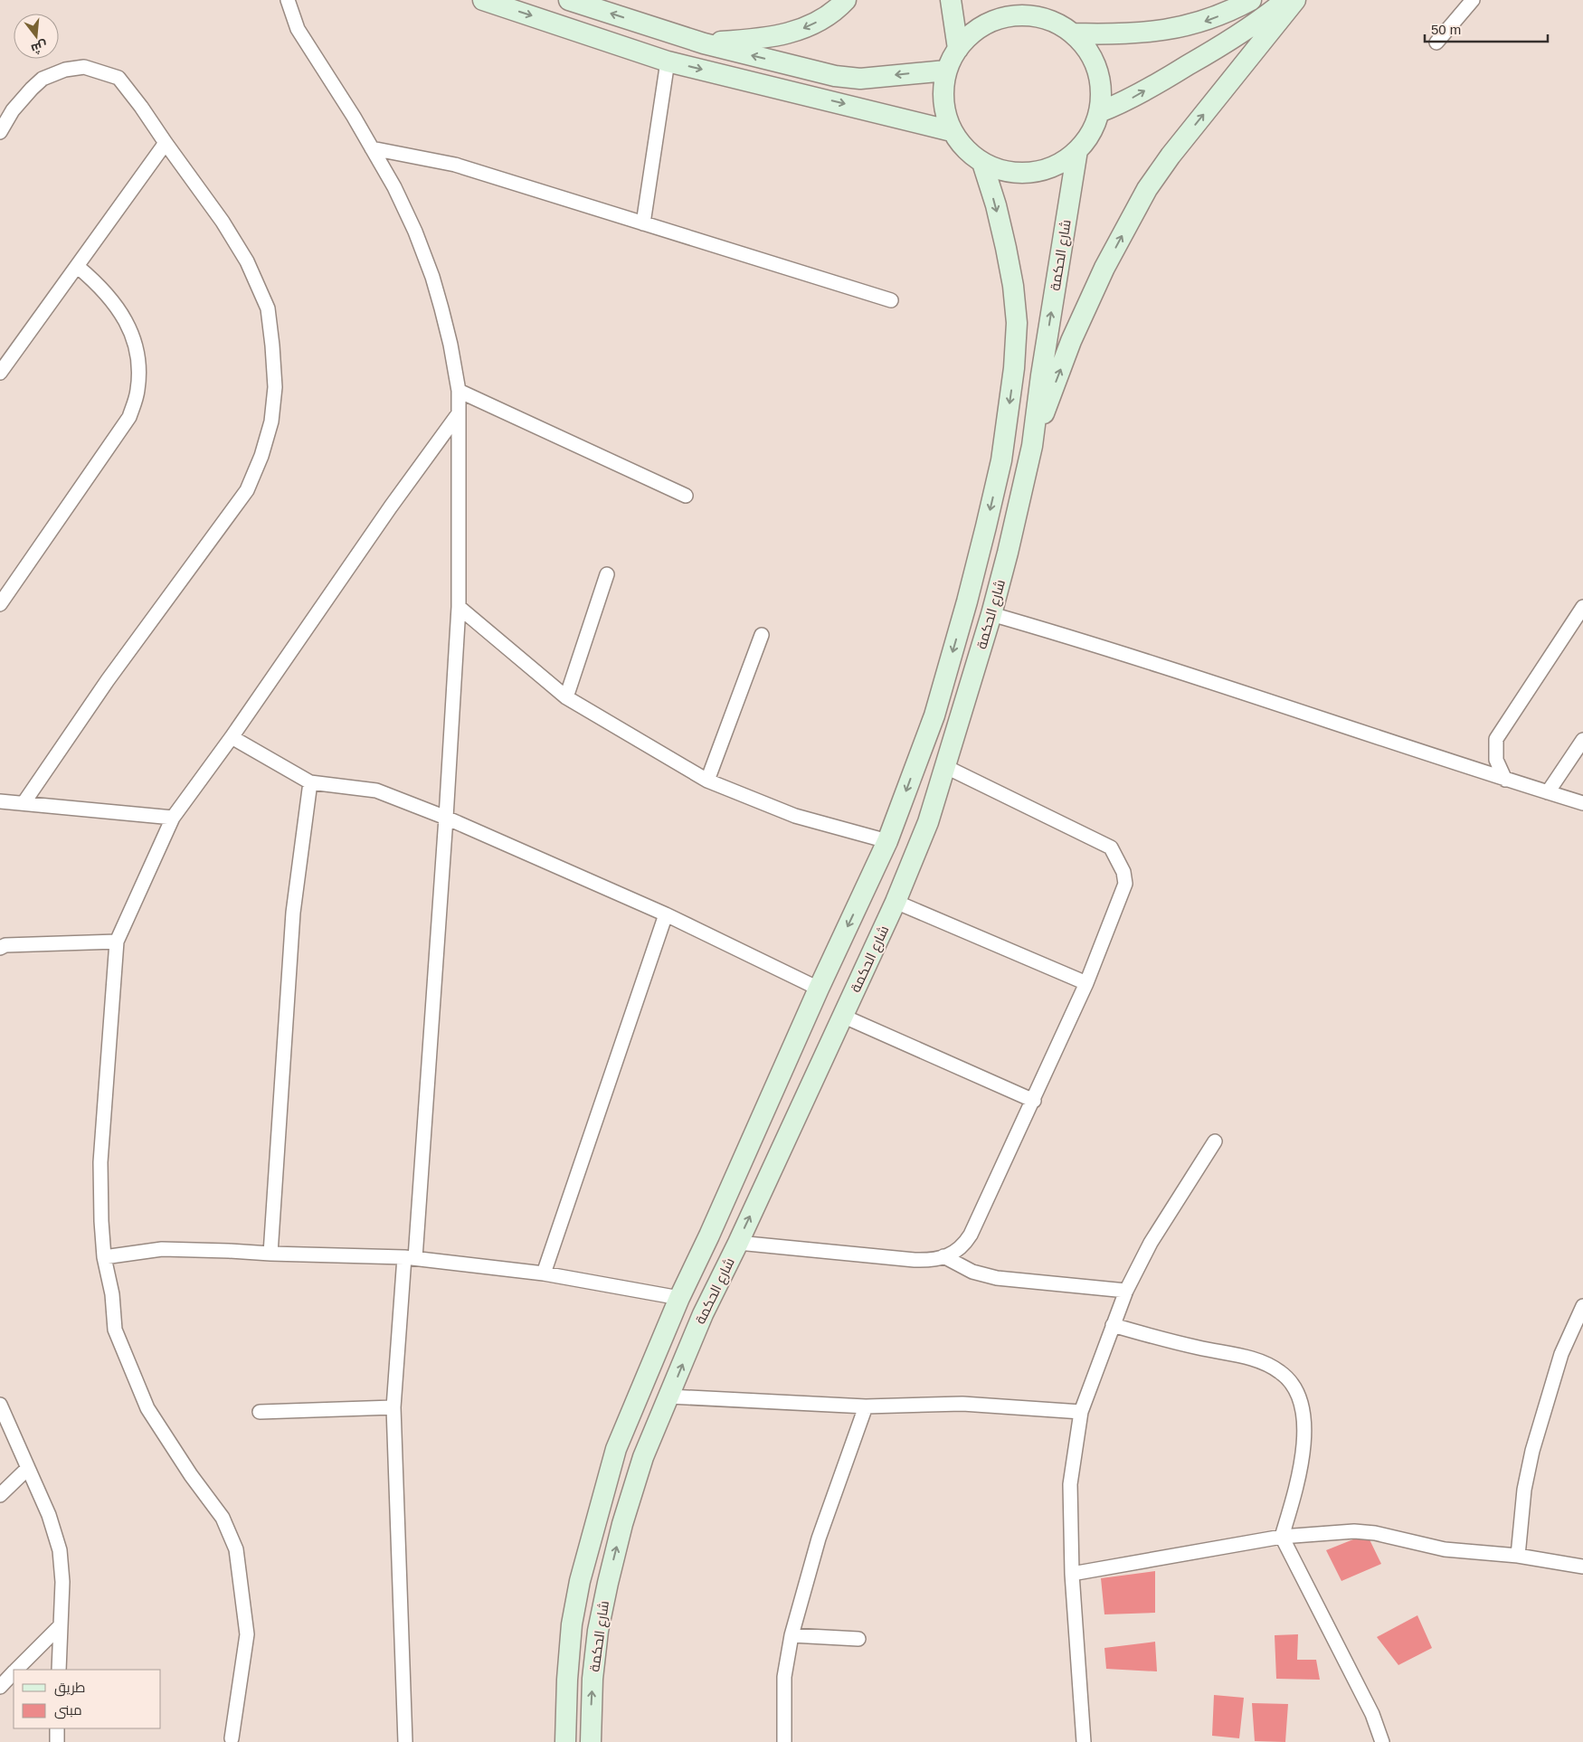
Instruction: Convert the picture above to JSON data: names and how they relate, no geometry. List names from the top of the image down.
{
  "streets": {
    "street": ["شارع الحكمة"]
  },
  "legend": ["طريق", "مبنى"],
  "scale_bar": "50 m",
  "north": "bottom"
}
